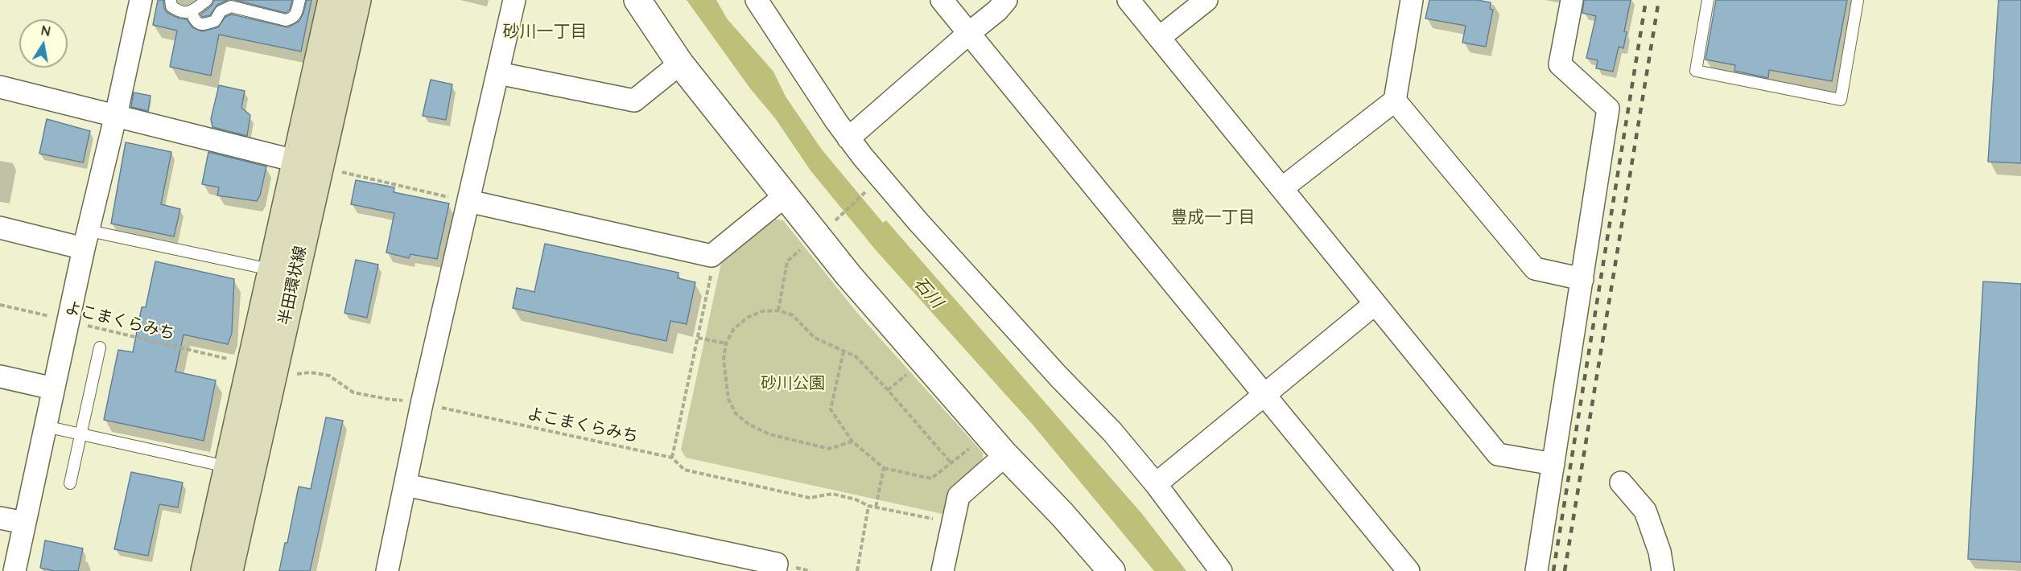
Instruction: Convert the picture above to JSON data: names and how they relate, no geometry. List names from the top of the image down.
{
  "streets": {
    "main road": ["半田環状線"],
    "path": ["よこまくらみち"]
  },
  "districts": ["砂川一丁目", "豊成一丁目"],
  "water": ["石川"],
  "parks": ["砂川公園"],
  "north": "top"
}
